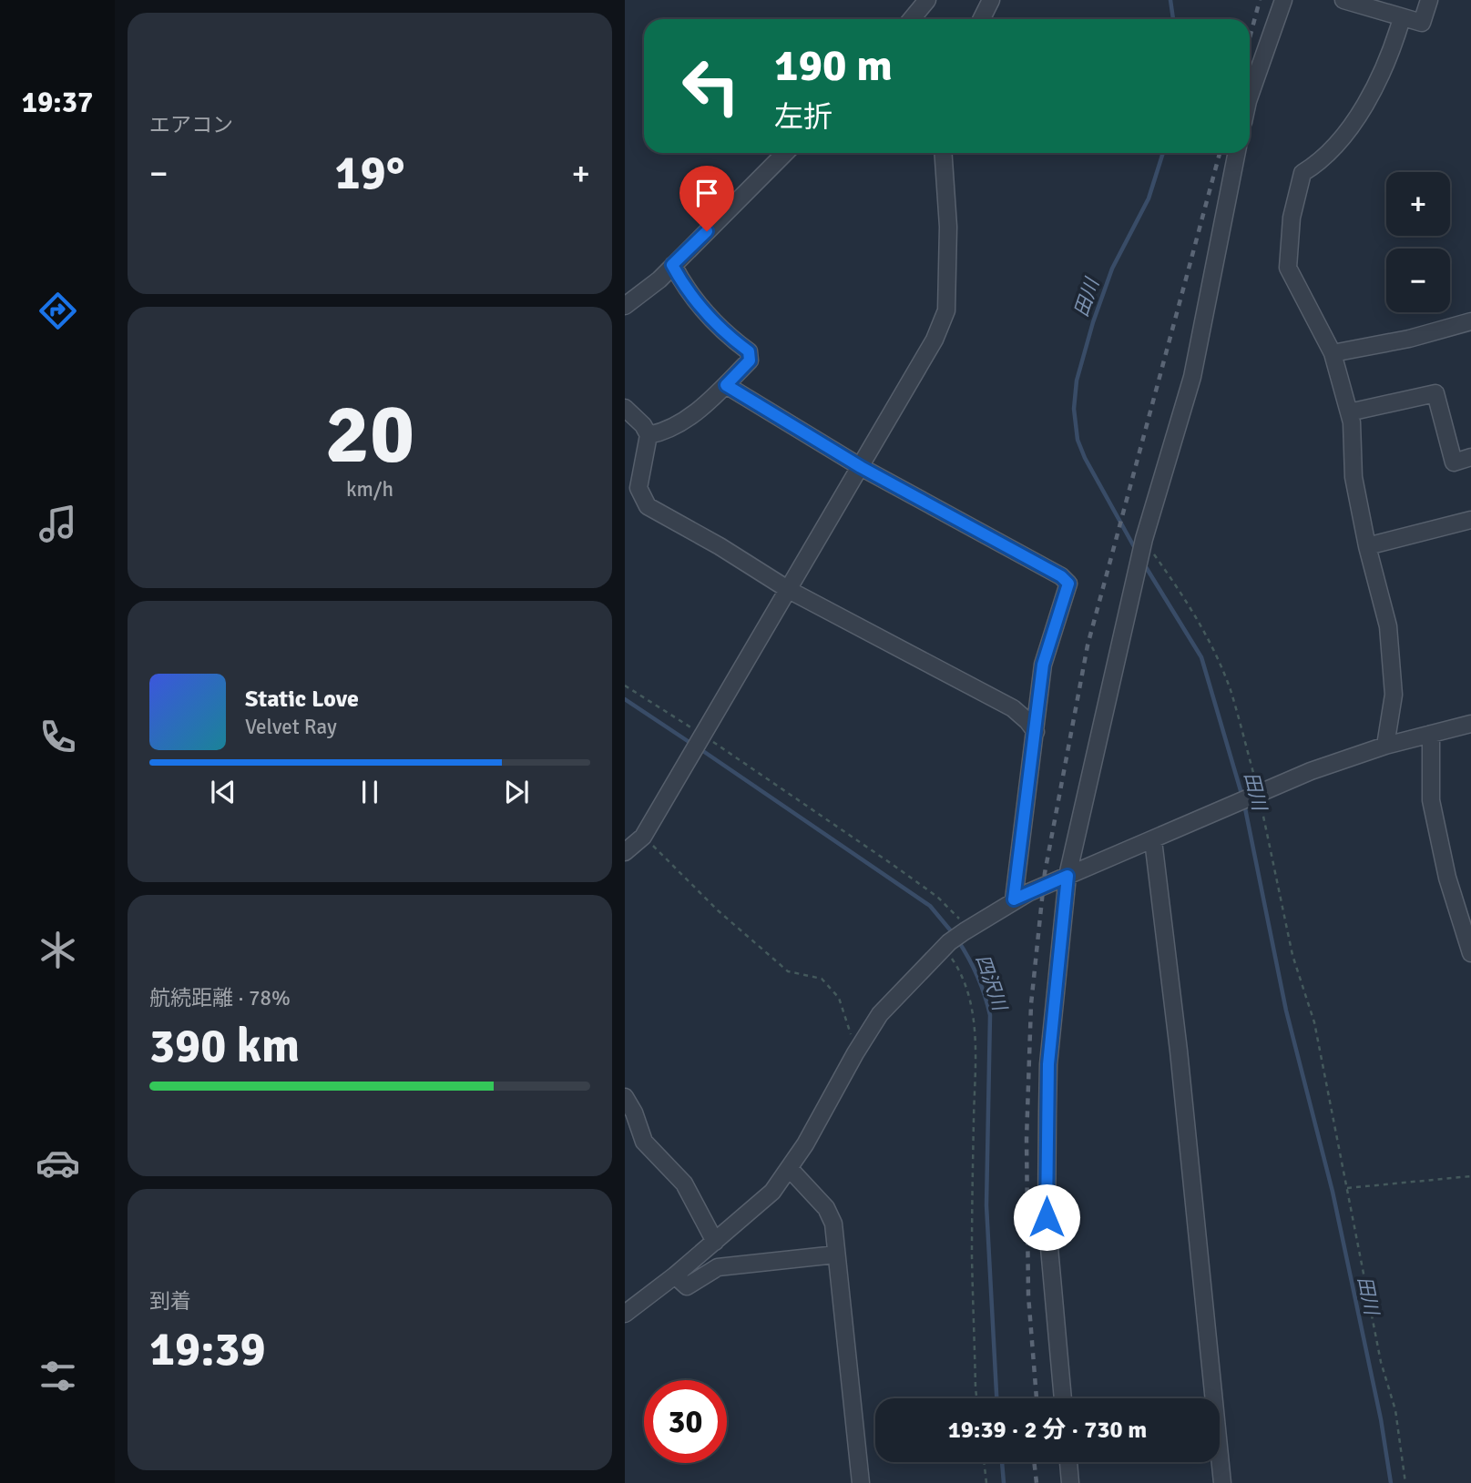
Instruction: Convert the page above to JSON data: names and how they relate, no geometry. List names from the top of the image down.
{
  "water": ["田川", "四沢川"],
  "page": {
    "tabs": "19:37",
    "tile": [
      "エアコン",
      ["20", "km/h"],
      ["航続距離 · 78%", "390 km"],
      ["到着", "19:39"]
    ],
    "turn": ["190 m", "左折"],
    "heat": ["−", "19°", "+"],
    "map_buttons": ["+", "−"],
    "song": ["Static Love", "Velvet Ray"],
    "limit": "30",
    "trip": "19:39 · 2 分 · 730 m"
  }
}
